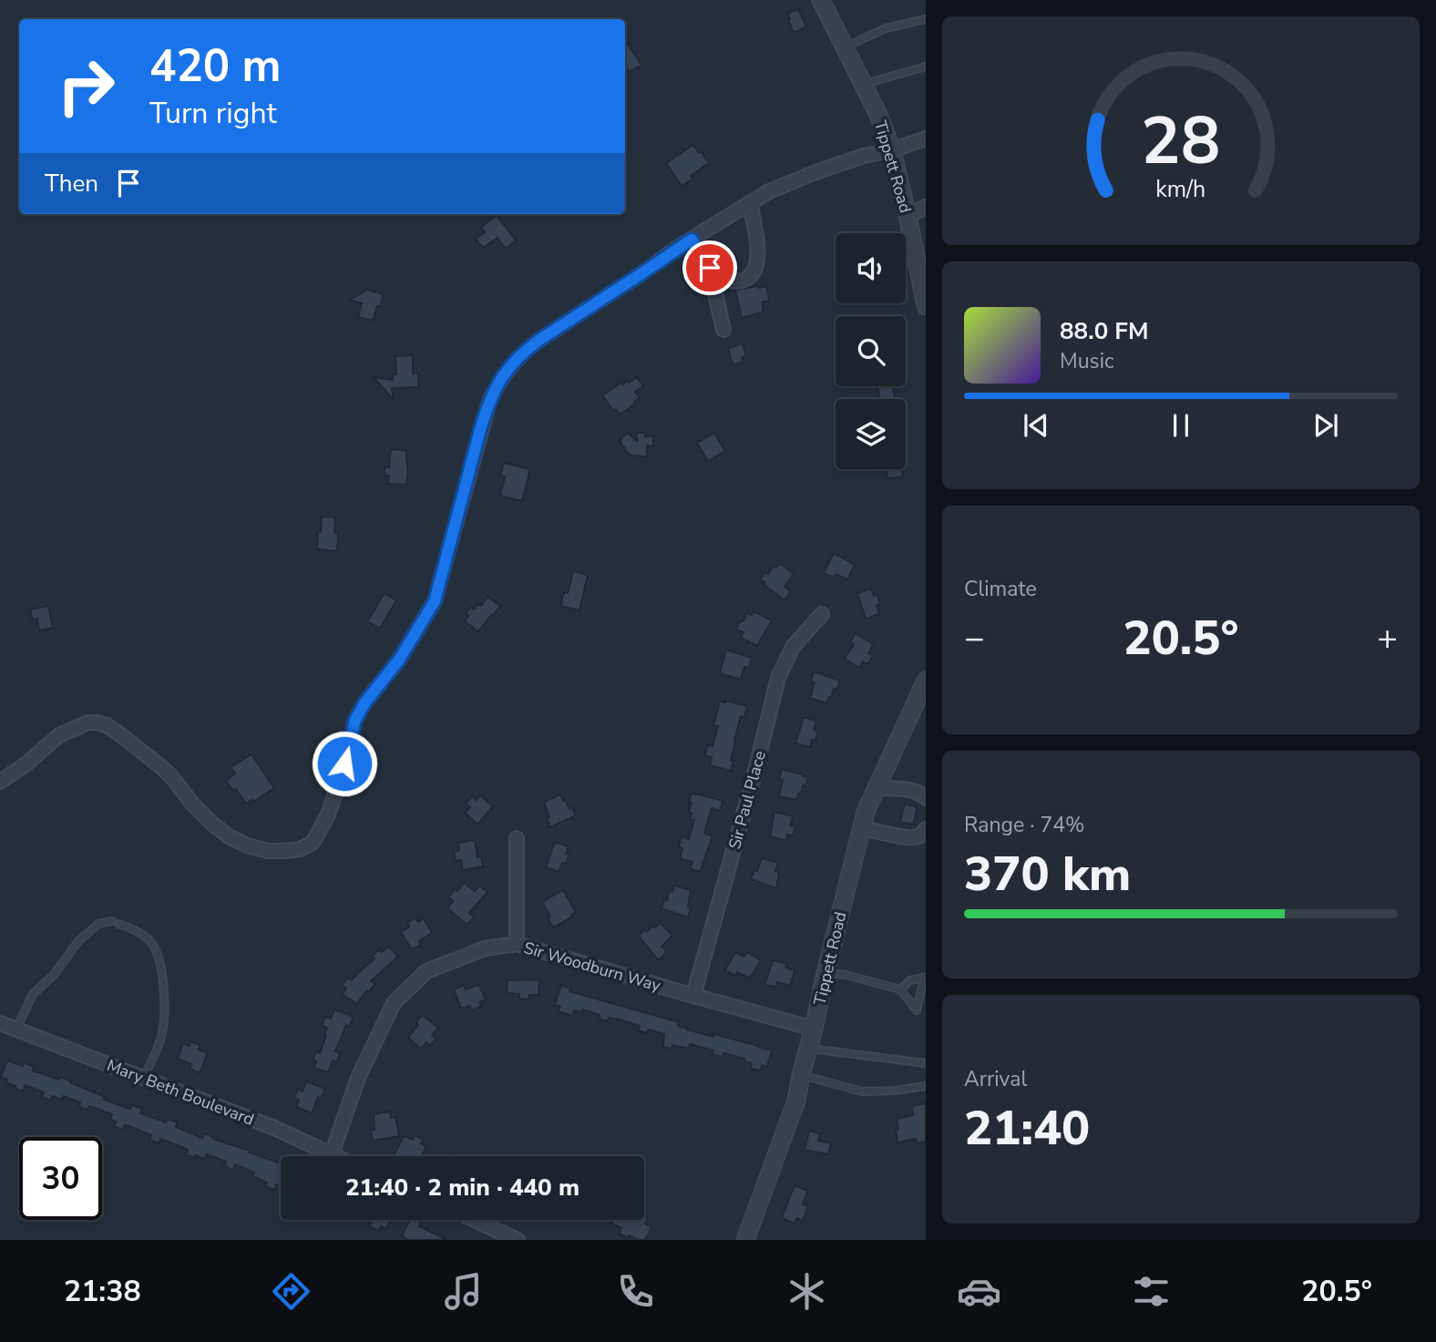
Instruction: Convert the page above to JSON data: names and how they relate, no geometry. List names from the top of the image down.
{
  "streets": {
    "street": [
      "Tippett Road",
      "Sir Paul Place",
      "Sir Woodburn Way",
      "Mary Beth Boulevard"
    ]
  },
  "crossings": [
    ["Tippett Road", "Sir Woodburn Way"],
    ["Sir Paul Place", "Sir Woodburn Way"],
    ["Sir Woodburn Way", "Mary Beth Boulevard"]
  ],
  "page": {
    "turn": ["420 m", "Turn right"],
    "then": "Then",
    "song": ["88.0 FM", "Music"],
    "tile": [
      "Climate",
      ["Range · 74%", "370 km"],
      ["Arrival", "21:40"]
    ],
    "heat": ["−", "20.5°", "+"],
    "limit": "30",
    "trip": "21:40 · 2 min · 440 m",
    "tabs": ["21:38", "20.5°"],
    "gauge": ["28", "km/h"]
  }
}
